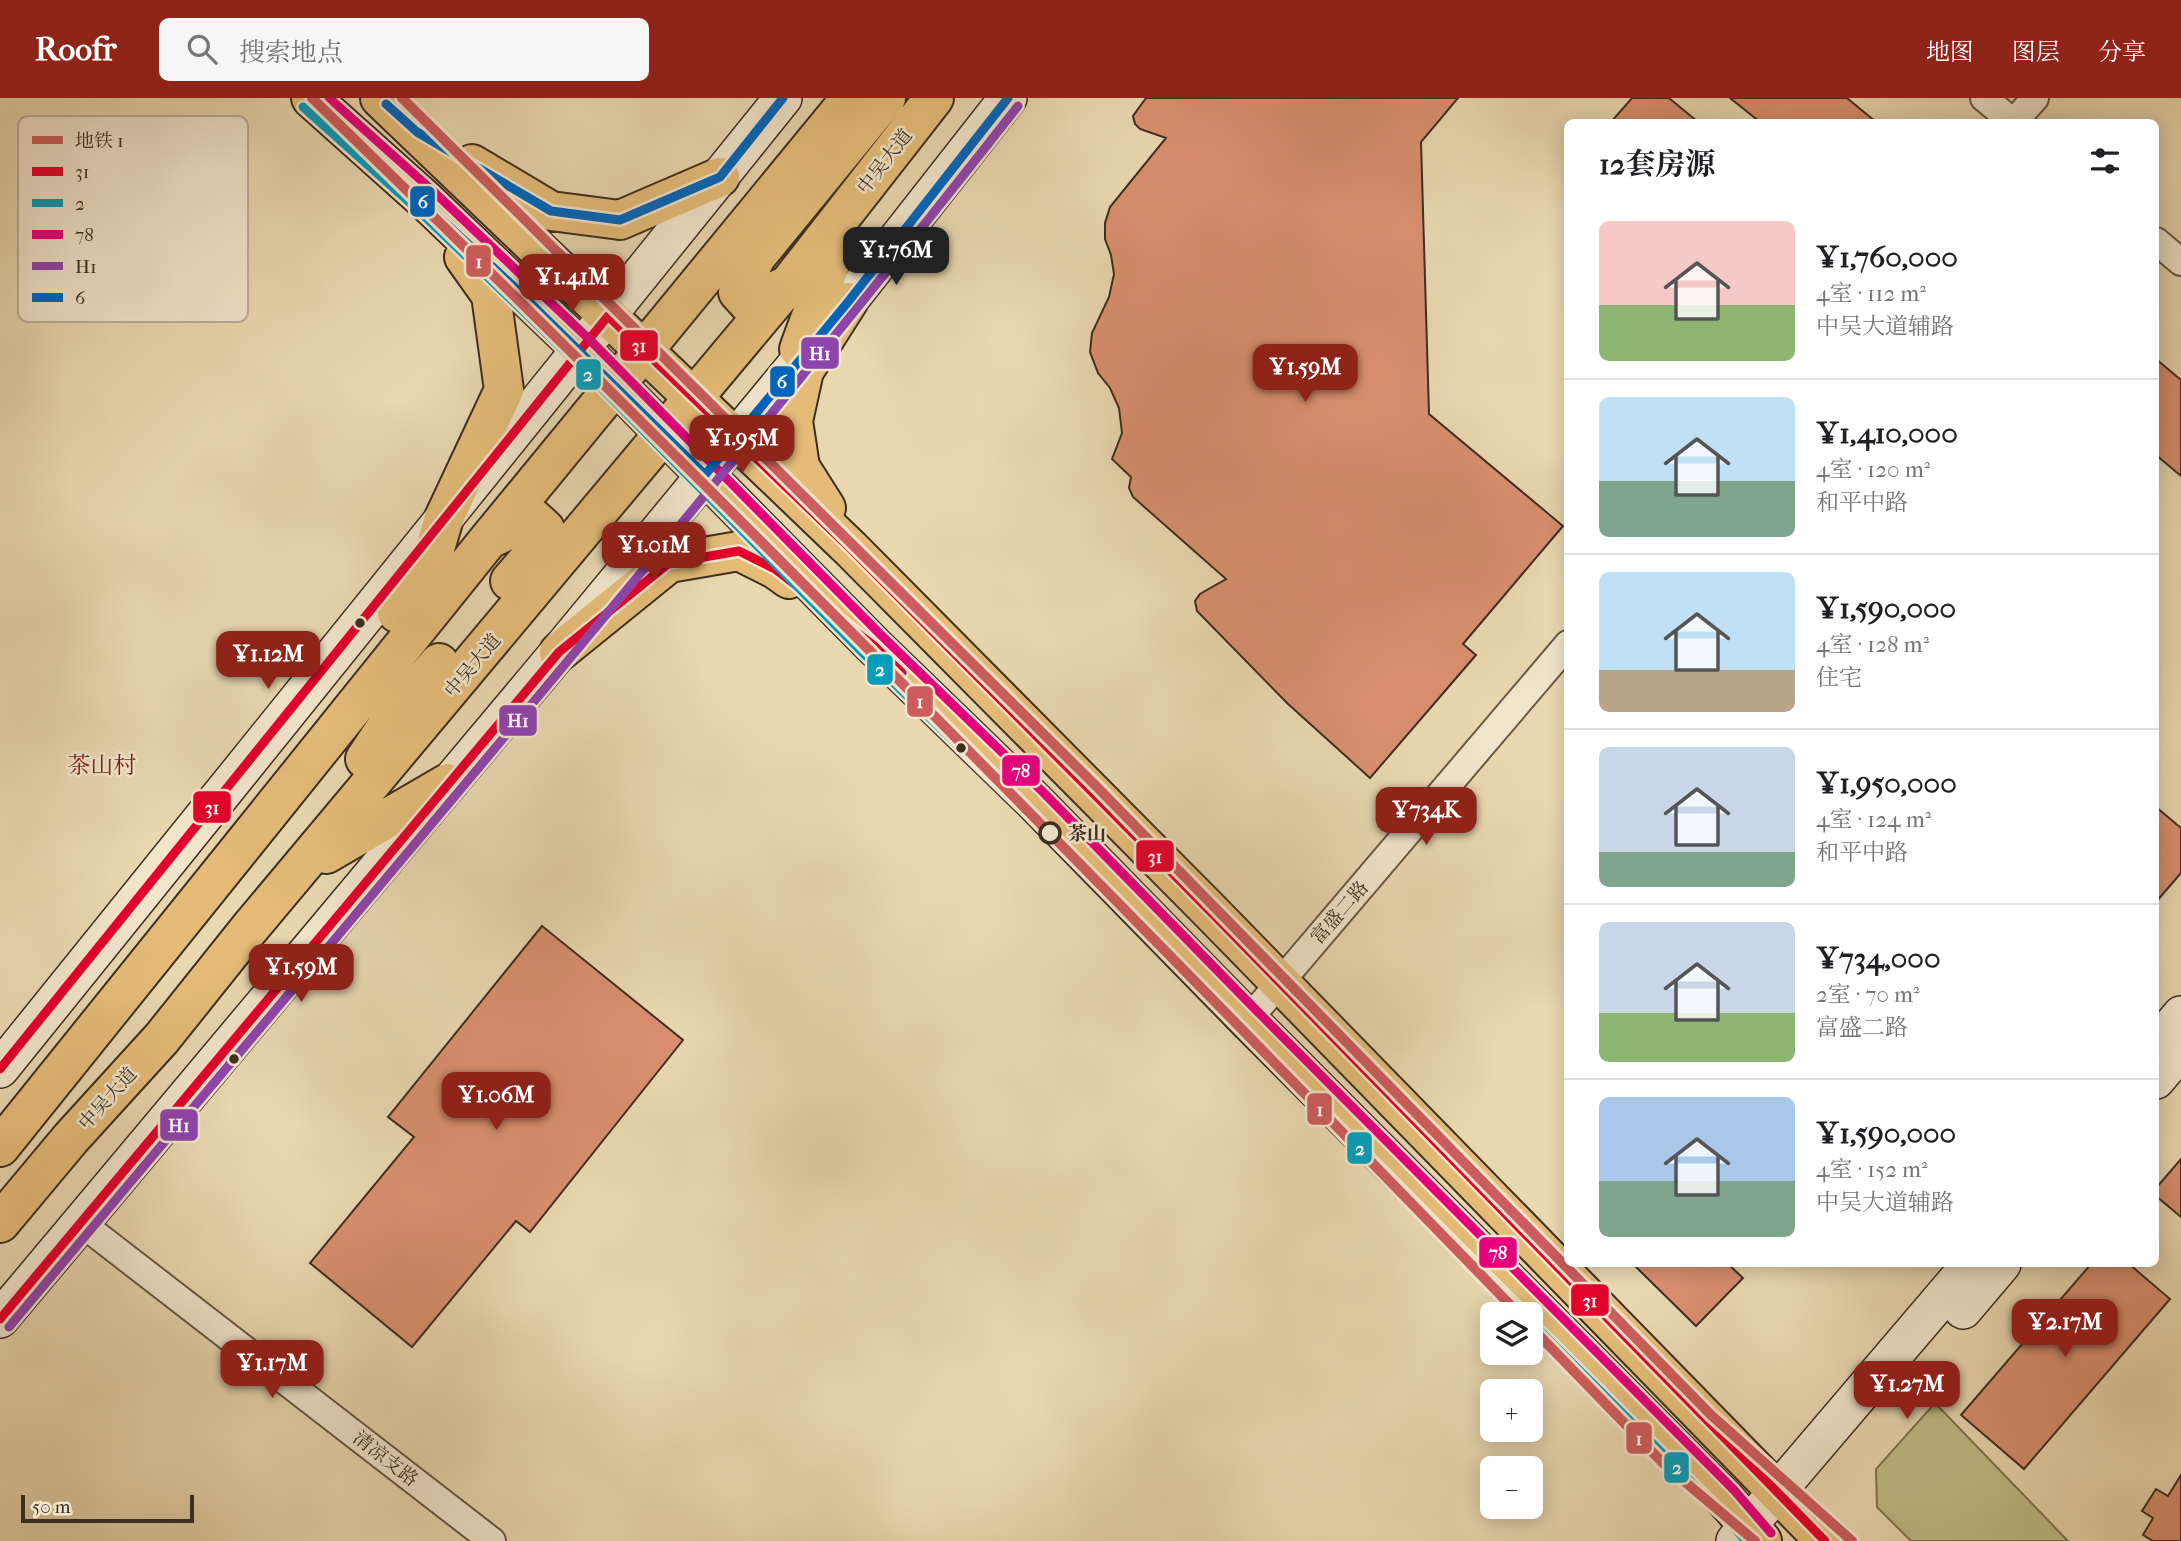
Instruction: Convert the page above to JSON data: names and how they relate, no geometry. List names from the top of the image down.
{
  "streets": {
    "main road": ["中吴大道"],
    "street": ["富盛二路", "清凉支路"]
  },
  "districts": ["茶山村"],
  "places": ["茶山"],
  "lines": [
    "metro line 1",
    "transit line 78",
    "transit line 6",
    "transit line H1",
    "transit line 2",
    "transit line 31"
  ],
  "legend": [
    "地铁 1",
    "31",
    "2",
    "78",
    "H1",
    "6"
  ],
  "scale_bar": "50 m",
  "page": {
    "header": "Roofr",
    "search": "搜索地点",
    "nav": ["地图", "图层", "分享"],
    "heading": "12套房源",
    "list": [
      {
        "name": "¥1,760,000",
        "note": "4室 · 112 m² · 中吴大道辅路"
      },
      {
        "name": "¥1,410,000",
        "note": "4室 · 120 m² · 和平中路"
      },
      {
        "name": "¥1,590,000",
        "note": "4室 · 128 m² · 住宅"
      },
      {
        "name": "¥1,950,000",
        "note": "4室 · 124 m² · 和平中路"
      },
      {
        "name": "¥734,000",
        "note": "2室 · 70 m² · 富盛二路"
      },
      {
        "name": "¥1,590,000",
        "note": "4室 · 152 m² · 中吴大道辅路"
      }
    ],
    "price": [
      "¥1.76M",
      "¥1.41M",
      "¥1.59M",
      "¥1.95M",
      "¥1.01M",
      "¥1.12M",
      "¥734K",
      "¥1.59M",
      "¥1.06M",
      "¥2.17M",
      "¥1.17M",
      "¥1.27M"
    ],
    "map_buttons": ["+", "−"],
    "scale": "50 m"
  }
}
